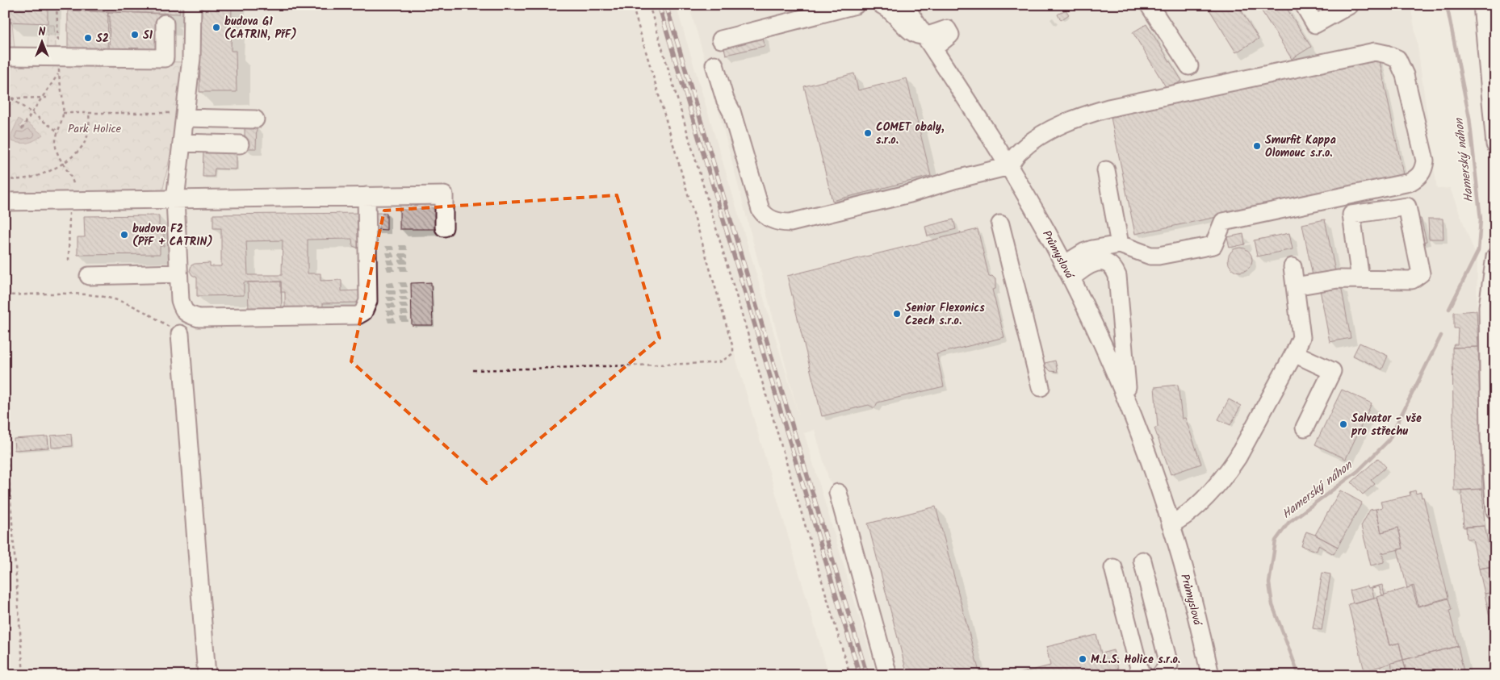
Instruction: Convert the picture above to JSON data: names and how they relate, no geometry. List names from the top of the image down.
{
  "streets": {
    "street": ["Průmyslová"]
  },
  "water": ["Hamerský náhon"],
  "parks": ["Park Holice"],
  "places": [
    "budova G1 (CATRIN, PřF)",
    "S1",
    "S2",
    "COMET obaly, s.r.o.",
    "Smurfit Kappa Olomouc s.r.o.",
    "budova F2 (PřF + CATRIN)",
    "Senior Flexonics Czech s.r.o.",
    "Salvator - vše pro střechu",
    "M.L.S. Holice s.r.o."
  ],
  "north": "top"
}
